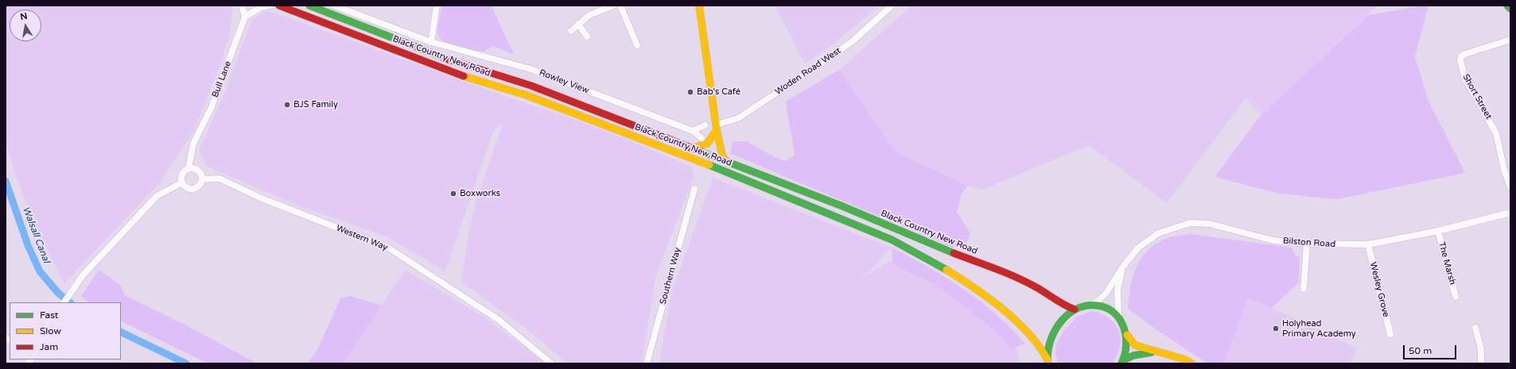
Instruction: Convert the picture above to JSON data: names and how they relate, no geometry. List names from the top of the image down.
{
  "streets": {
    "main road": ["Black Country New Road"],
    "street": [
      "Woden Road West",
      "Bull Lane",
      "Rowley View",
      "Short Street",
      "Western Way",
      "Bilston Road",
      "The Marsh",
      "Southern Way",
      "Wesley Grove"
    ]
  },
  "crossings": [
    ["Bull Lane", "Western Way"],
    ["Bilston Road", "The Marsh"],
    ["Bilston Road", "Wesley Grove"]
  ],
  "water": ["Walsall Canal"],
  "places": [
    "Bab's Café",
    "BJS Family",
    "Boxworks",
    "Holyhead Primary Academy"
  ],
  "legend": ["Fast", "Slow", "Jam"],
  "scale_bar": "50 m",
  "north": "top"
}
